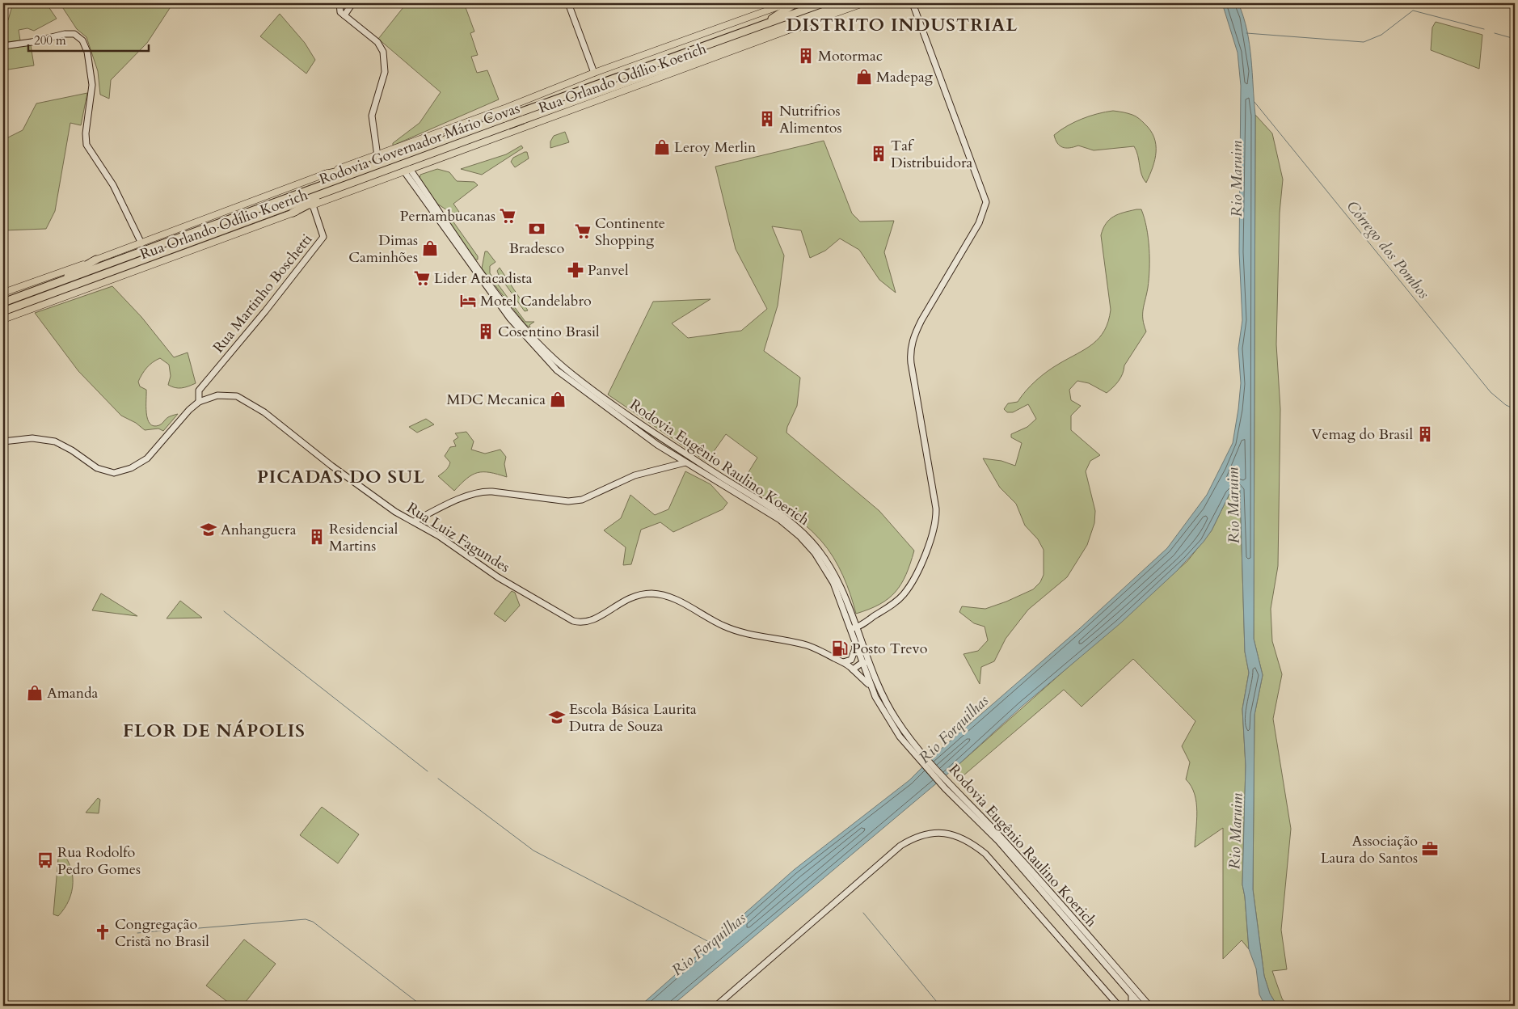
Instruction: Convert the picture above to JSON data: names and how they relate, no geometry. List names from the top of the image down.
{
  "streets": {
    "highway": ["Rodovia Governador Mário Covas"],
    "main road": [
      "Rua Orlando Odílio Koerich",
      "Rua Martinho Boschetti",
      "Rodovia Eugênio Raulino Koerich",
      "Rua Luiz Fagundes"
    ]
  },
  "crossings": [
    ["Rua Orlando Odílio Koerich", "Rua Martinho Boschetti"],
    ["Rua Orlando Odílio Koerich", "Rodovia Eugênio Raulino Koerich"],
    ["Rua Martinho Boschetti", "Rua Luiz Fagundes"]
  ],
  "districts": ["DISTRITO INDUSTRIAL", "PICADAS DO SUL", "FLOR DE NÁPOLIS"],
  "water": ["Rio Maruim", "Córrego dos Pombos", "Rio Forquilhas"],
  "places": {
    "building": [
      "Motormac",
      "Nutrifrios Alimentos",
      "Taf Distribuidora",
      "Cosentino Brasil",
      "Vemag do Brasil",
      "Residencial Martins"
    ],
    "shop": [
      "Madepag",
      "Leroy Merlin",
      "Dimas Caminhões",
      "MDC Mecanica",
      "Amanda"
    ],
    "supermarket": ["Pernambucanas", "Continente Shopping", "Lider Atacadista"],
    "bank": ["Bradesco"],
    "pharmacy": ["Panvel"],
    "hotel": ["Motel Candelabro"],
    "school or university": ["Anhanguera", "Escola Básica Laurita Dutra de Souza"],
    "fuel station": ["Posto Trevo"],
    "office": ["Associação Laura do Santos"],
    "bus stop": ["Rua Rodolfo Pedro Gomes"],
    "church": ["Congregação Cristã no Brasil"]
  },
  "scale_bar": "200 m"
}
